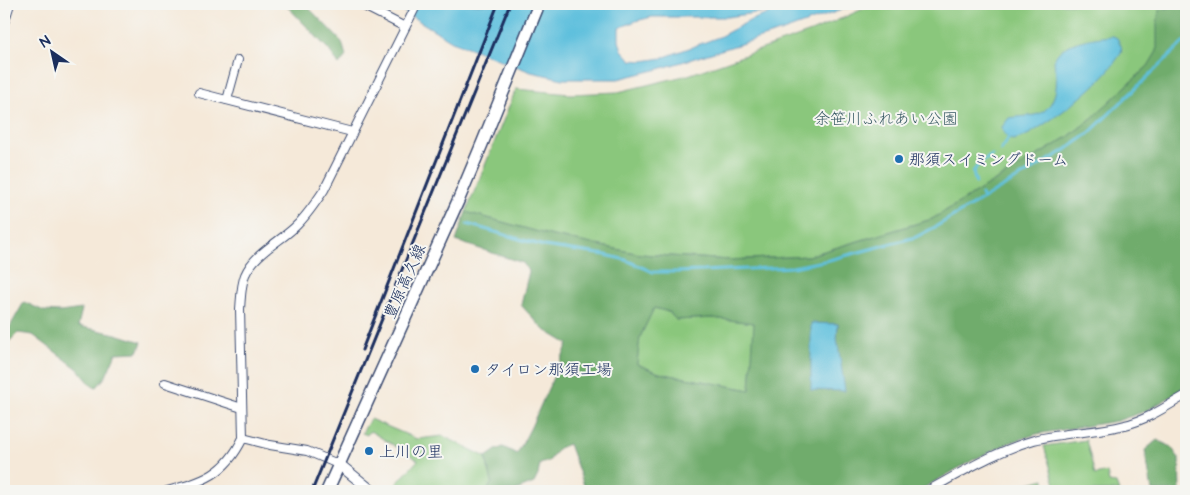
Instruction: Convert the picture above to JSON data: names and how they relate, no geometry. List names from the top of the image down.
{
  "streets": {
    "main road": ["豊原高久線"]
  },
  "parks": ["余笹川ふれあい公園"],
  "places": ["那須スイミングドーム", "タイロン那須工場", "上川の里"],
  "north": "top left"
}
